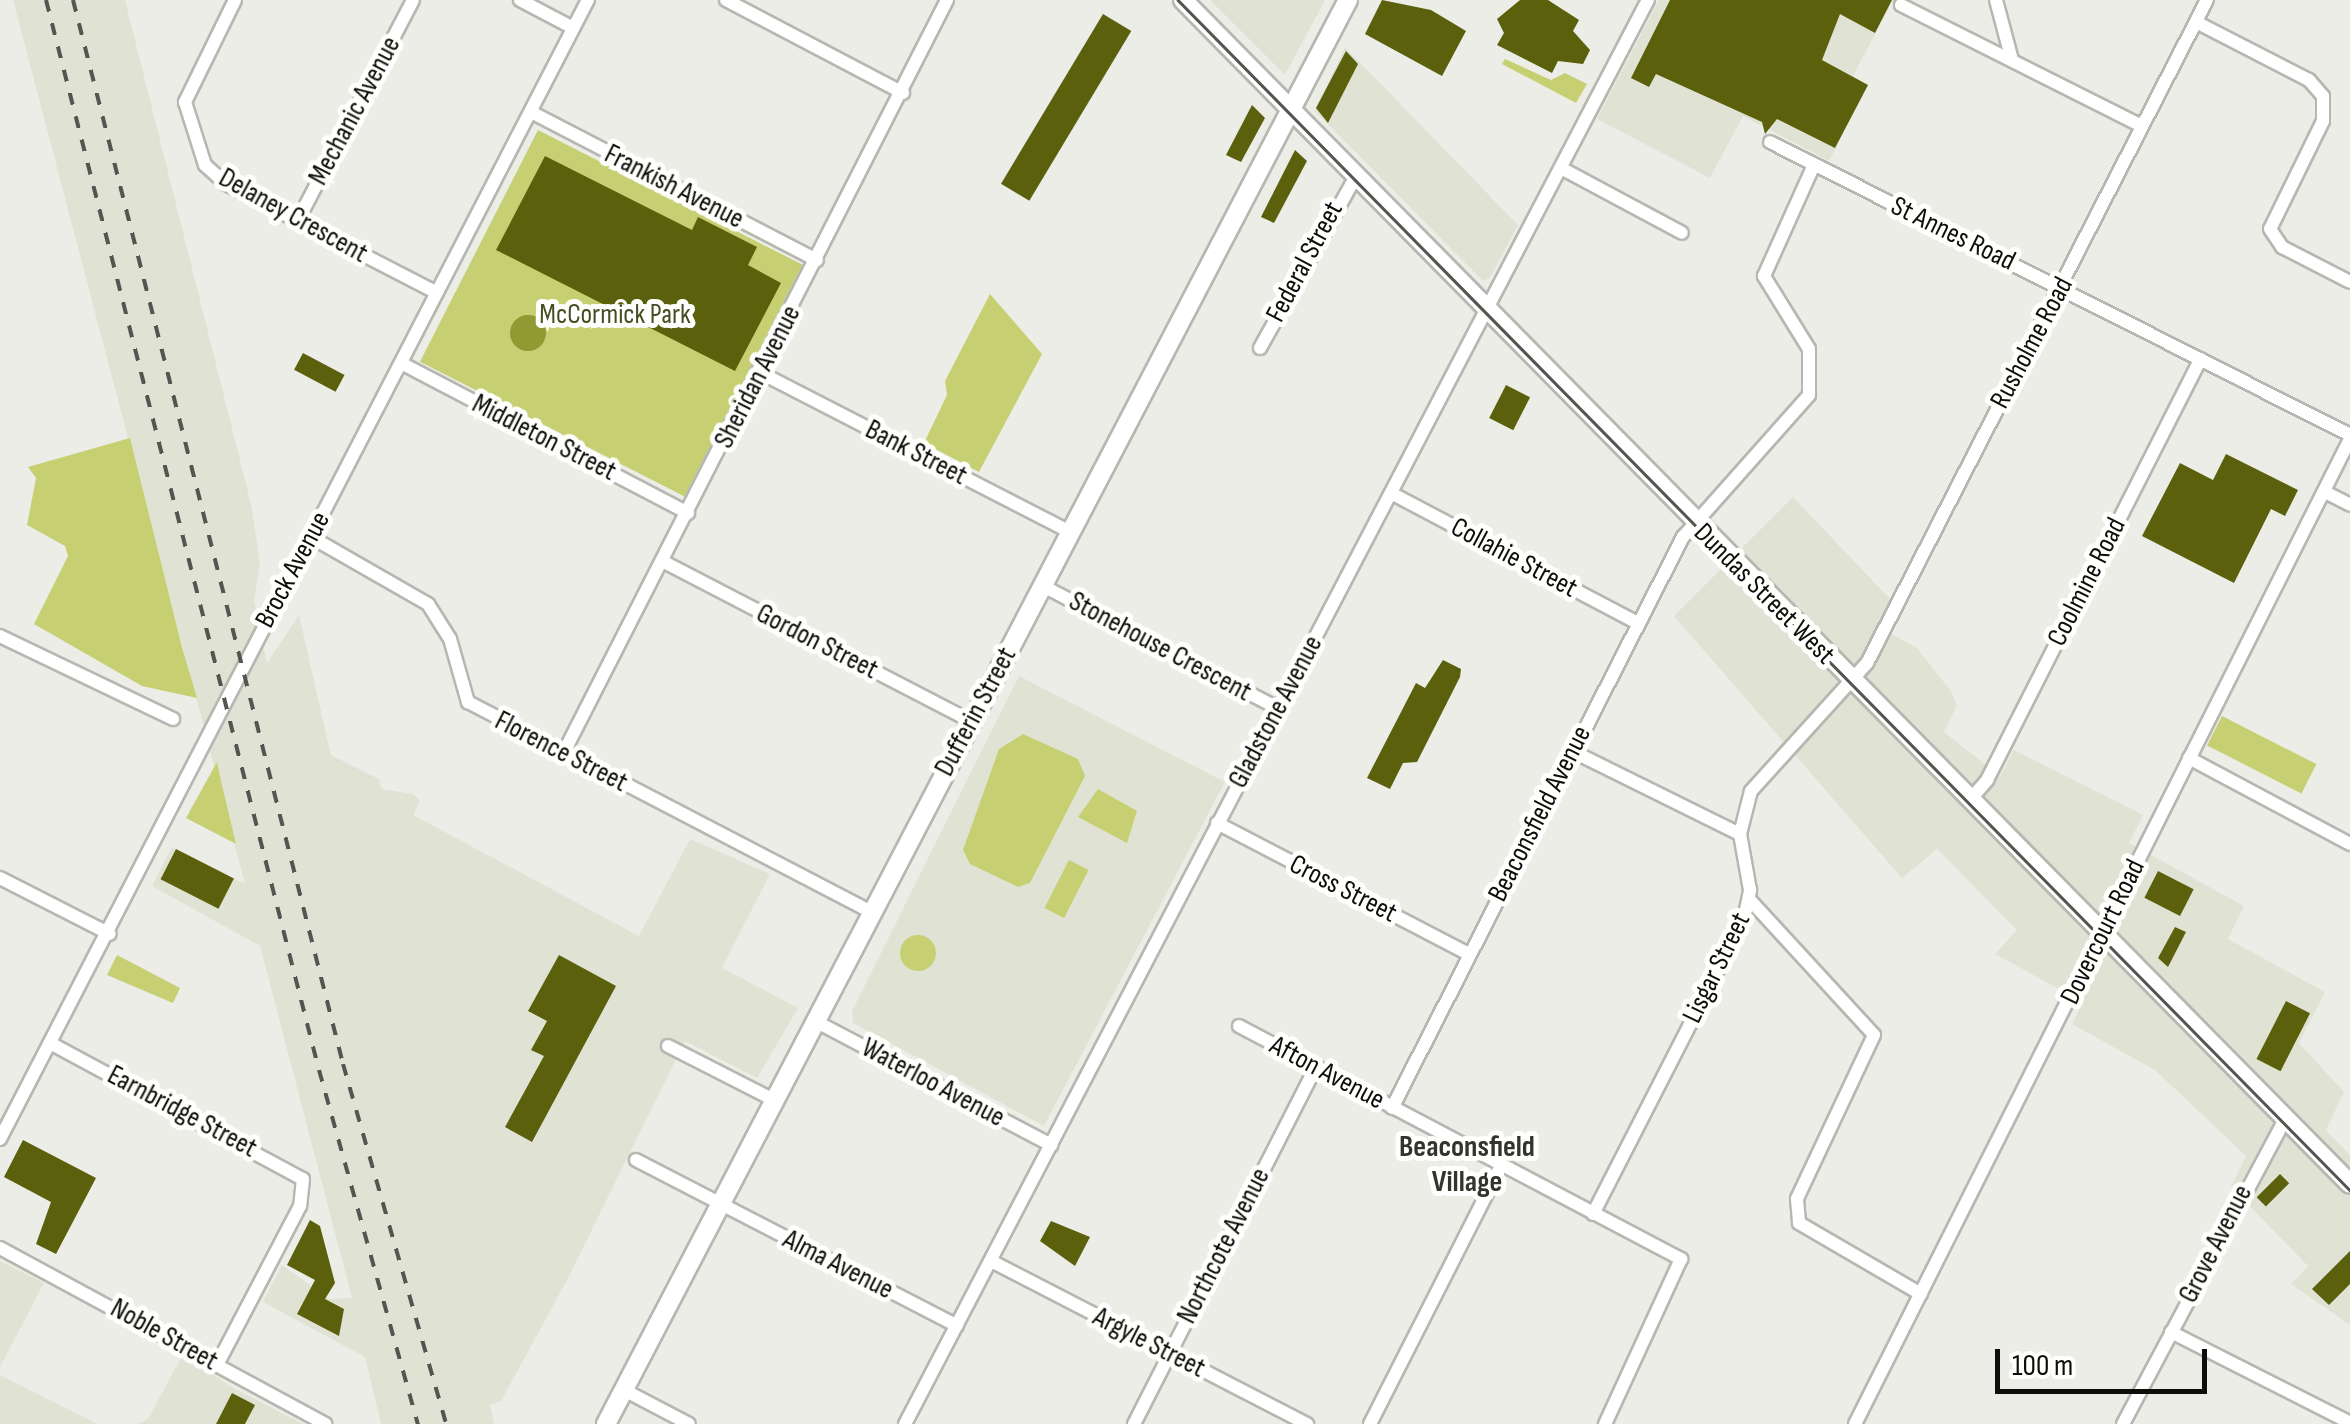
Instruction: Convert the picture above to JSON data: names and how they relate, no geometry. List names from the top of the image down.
{
  "streets": {
    "main road": ["Dundas Street West", "Dufferin Street"],
    "street": [
      "Mechanic Avenue",
      "Frankish Avenue",
      "Delaney Crescent",
      "St Annes Road",
      "Federal Street",
      "Rusholme Road",
      "Sheridan Avenue",
      "Middleton Street",
      "Bank Street",
      "Collahie Street",
      "Brock Avenue",
      "Coolmine Road",
      "Gordon Street",
      "Stonehouse Crescent",
      "Gladstone Avenue",
      "Florence Street",
      "Beaconsfield Avenue",
      "Cross Street",
      "Dovercourt Road",
      "Lisgar Street",
      "Afton Avenue",
      "Waterloo Avenue",
      "Earnbridge Street",
      "Grove Avenue",
      "Northcote Avenue",
      "Alma Avenue",
      "Noble Street",
      "Argyle Street"
    ]
  },
  "crossings": [
    ["Mechanic Avenue", "Delaney Crescent"],
    ["Frankish Avenue", "Sheridan Avenue"],
    ["Frankish Avenue", "Brock Avenue"],
    ["Delaney Crescent", "Brock Avenue"],
    ["St Annes Road", "Rusholme Road"],
    ["St Annes Road", "Coolmine Road"],
    ["St Annes Road", "Beaconsfield Avenue"],
    ["St Annes Road", "Dovercourt Road"],
    ["Federal Street", "Dundas Street West"],
    ["Rusholme Road", "Dundas Street West"],
    ["Rusholme Road", "Lisgar Street"],
    ["Sheridan Avenue", "Middleton Street"],
    ["Sheridan Avenue", "Bank Street"],
    ["Sheridan Avenue", "Gordon Street"],
    ["Sheridan Avenue", "Florence Street"],
    ["Middleton Street", "Brock Avenue"],
    ["Bank Street", "Dufferin Street"],
    ["Collahie Street", "Gladstone Avenue"],
    ["Collahie Street", "Beaconsfield Avenue"],
    ["Brock Avenue", "Florence Street"],
    ["Brock Avenue", "Earnbridge Street"],
    ["Coolmine Road", "Dundas Street West"],
    ["Dundas Street West", "Dufferin Street"],
    ["Dundas Street West", "Gladstone Avenue"],
    ["Dundas Street West", "Beaconsfield Avenue"],
    ["Dundas Street West", "Dovercourt Road"],
    ["Dundas Street West", "Lisgar Street"],
    ["Dundas Street West", "Grove Avenue"],
    ["Gordon Street", "Dufferin Street"],
    ["Stonehouse Crescent", "Dufferin Street"],
    ["Stonehouse Crescent", "Gladstone Avenue"],
    ["Dufferin Street", "Florence Street"],
    ["Dufferin Street", "Waterloo Avenue"],
    ["Dufferin Street", "Alma Avenue"],
    ["Gladstone Avenue", "Cross Street"],
    ["Gladstone Avenue", "Waterloo Avenue"],
    ["Gladstone Avenue", "Alma Avenue"],
    ["Gladstone Avenue", "Argyle Street"],
    ["Beaconsfield Avenue", "Cross Street"],
    ["Beaconsfield Avenue", "Afton Avenue"],
    ["Lisgar Street", "Afton Avenue"],
    ["Afton Avenue", "Northcote Avenue"],
    ["Earnbridge Street", "Noble Street"],
    ["Northcote Avenue", "Argyle Street"]
  ],
  "districts": ["Beaconsfield Village"],
  "parks": ["McCormick Park"],
  "scale_bar": "100 m"
}
